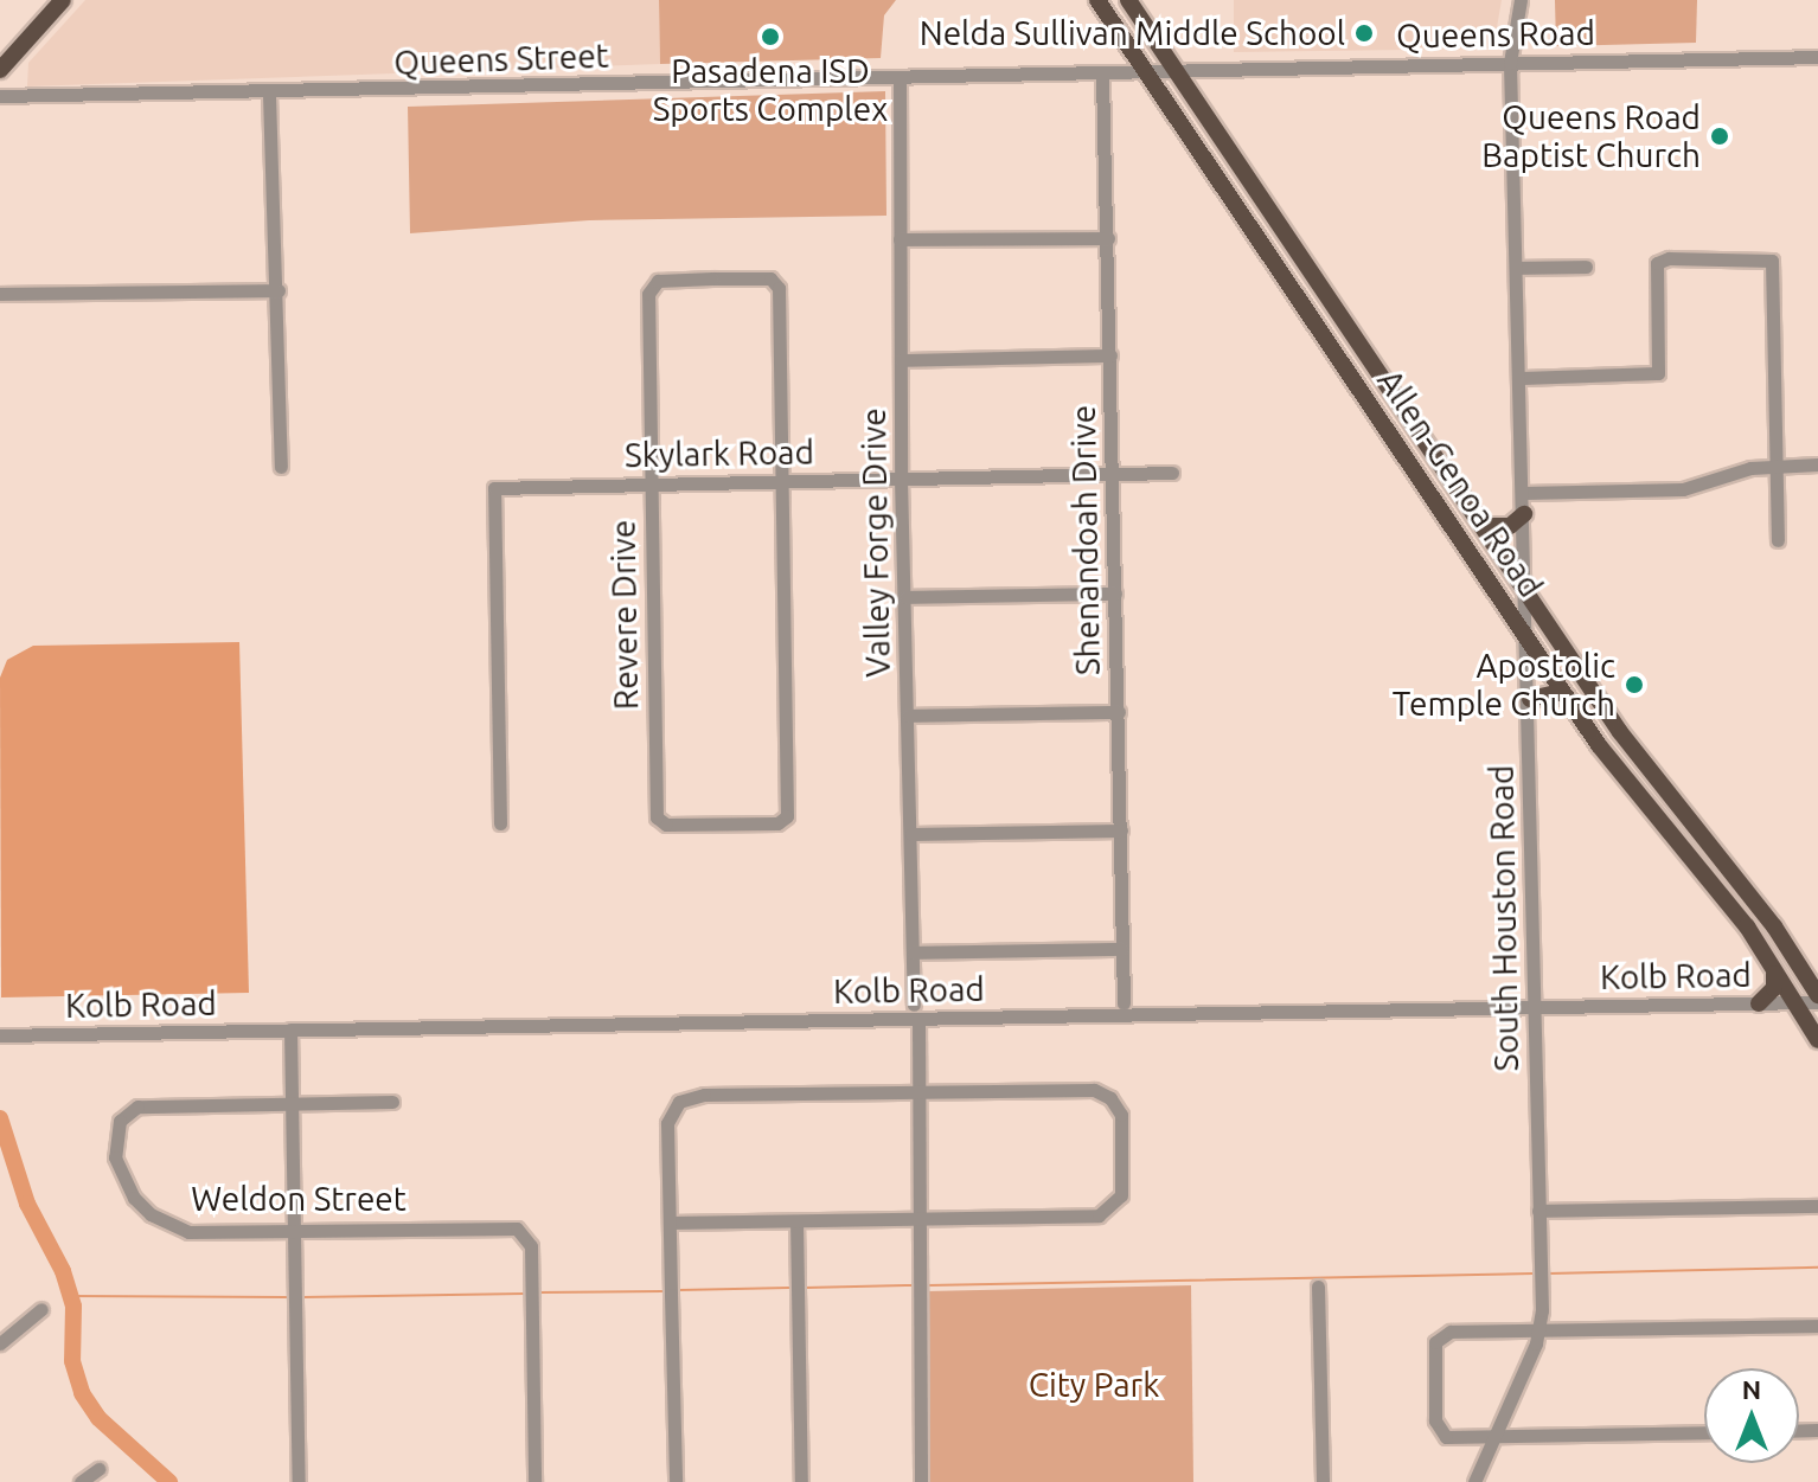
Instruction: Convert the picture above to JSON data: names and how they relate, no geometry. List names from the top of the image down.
{
  "streets": {
    "main road": ["Allen-Genoa Road"],
    "street": [
      "Queens Road",
      "Queens Street",
      "Skylark Road",
      "Shenandoah Drive",
      "Valley Forge Drive",
      "Revere Drive",
      "South Houston Road",
      "Kolb Road",
      "Weldon Street"
    ]
  },
  "crossings": [
    ["Queens Road", "Queens Street"],
    ["Queens Road", "Allen-Genoa Road"],
    ["Queens Road", "South Houston Road"],
    ["Queens Street", "Allen-Genoa Road"],
    ["Queens Street", "Shenandoah Drive"],
    ["Queens Street", "Valley Forge Drive"],
    ["Skylark Road", "Shenandoah Drive"],
    ["Skylark Road", "Valley Forge Drive"],
    ["Skylark Road", "Revere Drive"],
    ["Allen-Genoa Road", "South Houston Road"],
    ["Allen-Genoa Road", "Kolb Road"],
    ["Valley Forge Drive", "Kolb Road"],
    ["South Houston Road", "Kolb Road"]
  ],
  "parks": ["City Park"],
  "places": [
    "Nelda Sullivan Middle School",
    "Pasadena ISD Sports Complex",
    "Queens Road Baptist Church",
    "Apostolic Temple Church"
  ],
  "north": "top"
}
